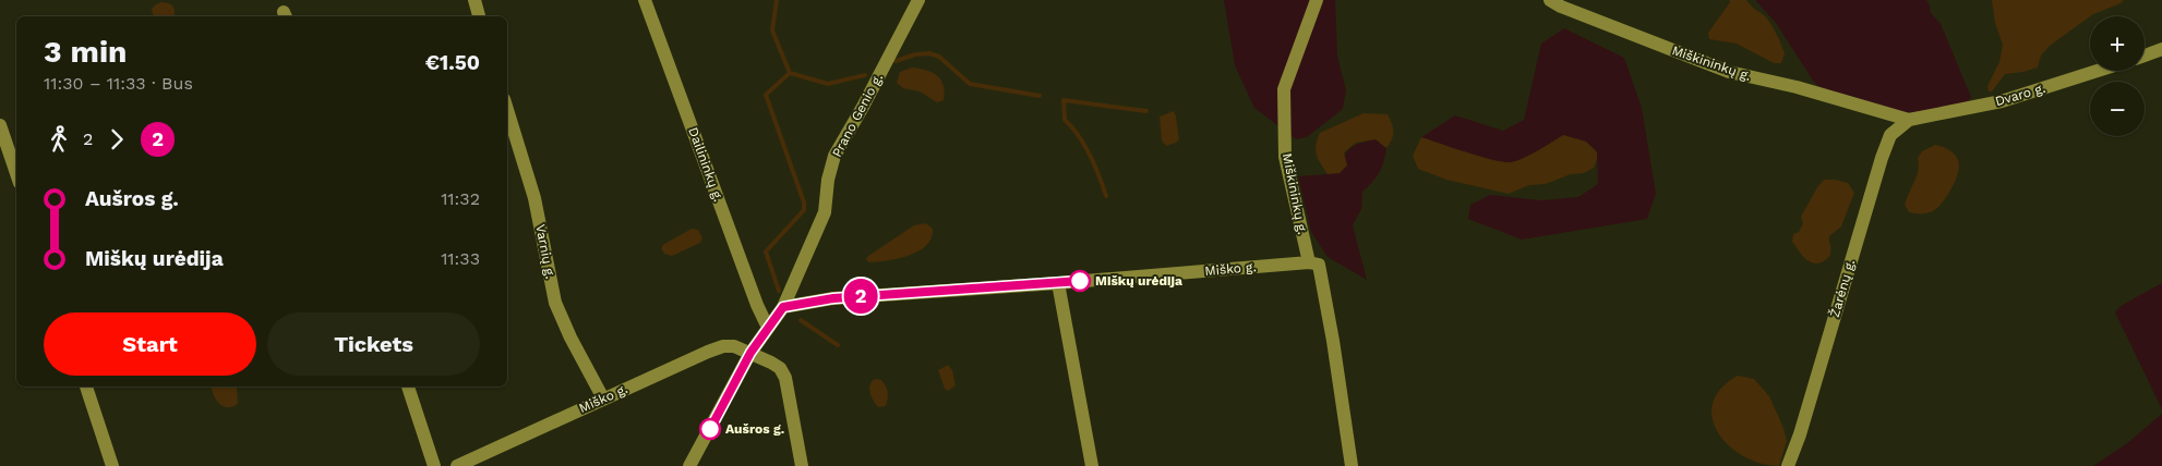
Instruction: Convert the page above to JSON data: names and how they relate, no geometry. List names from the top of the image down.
{
  "streets": {
    "street": [
      "Miškininkų g.",
      "Dvaro g.",
      "Prano Genio g.",
      "Dailininkų g.",
      "Varnių g.",
      "Miško g.",
      "Žarėnų g."
    ]
  },
  "crossings": [
    ["Miškininkų g.", "Dvaro g."],
    ["Miškininkų g.", "Miško g."],
    ["Miškininkų g.", "Žarėnų g."],
    ["Dvaro g.", "Žarėnų g."],
    ["Prano Genio g.", "Dailininkų g."],
    ["Prano Genio g.", "Miško g."],
    ["Varnių g.", "Miško g."]
  ],
  "places": ["Miškų urėdija", "Aušros g."],
  "lines": ["bus line 2"],
  "page": {
    "on_map": "2",
    "map_buttons": ["+", "−"],
    "heading": ["3 min", "11:30 – 11:33 · Bus", "€1.50"],
    "legs": ["2", "2"],
    "list": [
      {
        "name": "Aušros g.",
        "value": "11:32"
      },
      {
        "name": "Miškų urėdija",
        "value": "11:33"
      }
    ],
    "buttons": ["Start", "Tickets"]
  }
}
